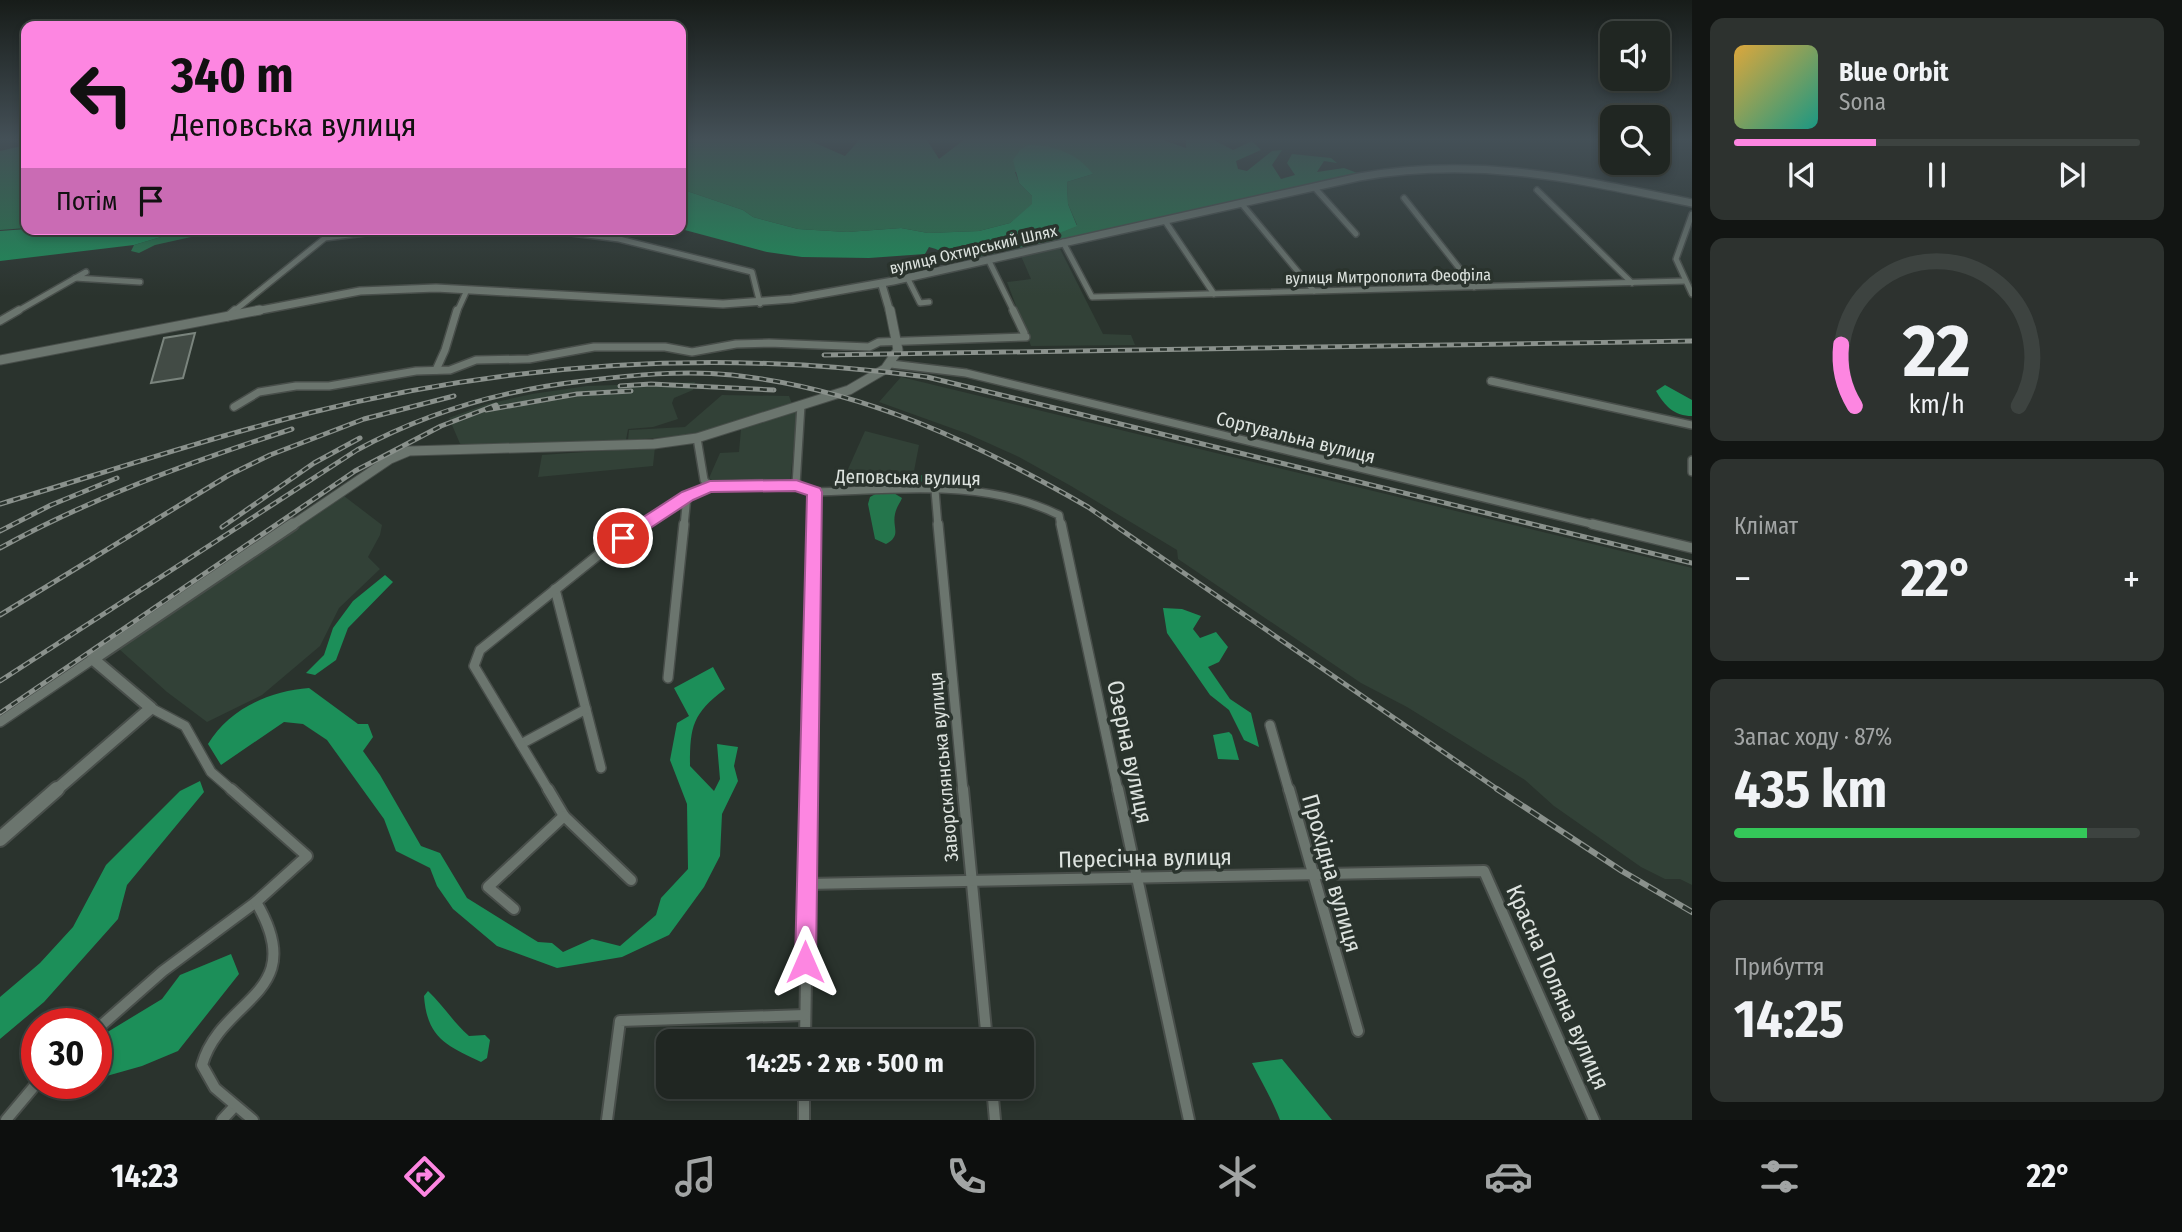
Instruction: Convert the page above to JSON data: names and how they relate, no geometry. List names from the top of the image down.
{
  "streets": {
    "main road": ["вулиця Охтирський Шлях"],
    "street": [
      "вулиця Митрополита Феофіла",
      "Сортувальна вулиця",
      "Деповська вулиця",
      "Озерна вулиця",
      "Заворсклянська вулиця",
      "Пересічна вулиця",
      "Прохідна вулиця",
      "Красна Поляна вулиця"
    ]
  },
  "crossings": [
    ["вулиця Охтирський Шлях", "вулиця Митрополита Феофіла"],
    ["Деповська вулиця", "Озерна вулиця"],
    ["Деповська вулиця", "Заворсклянська вулиця"],
    ["Озерна вулиця", "Пересічна вулиця"],
    ["Заворсклянська вулиця", "Пересічна вулиця"],
    ["Пересічна вулиця", "Прохідна вулиця"],
    ["Пересічна вулиця", "Красна Поляна вулиця"]
  ],
  "page": {
    "turn": ["340 m", "Деповська вулиця"],
    "song": ["Blue Orbit", "Sona"],
    "then": "Потім",
    "tile": [
      "Клімат",
      ["Запас ходу · 87%", "435 km"],
      ["Прибуття", "14:25"]
    ],
    "heat": ["−", "22°", "+"],
    "limit": "30",
    "trip": "14:25 · 2 хв · 500 m",
    "tabs": ["14:23", "22°"],
    "gauge": ["22", "km/h"]
  }
}
